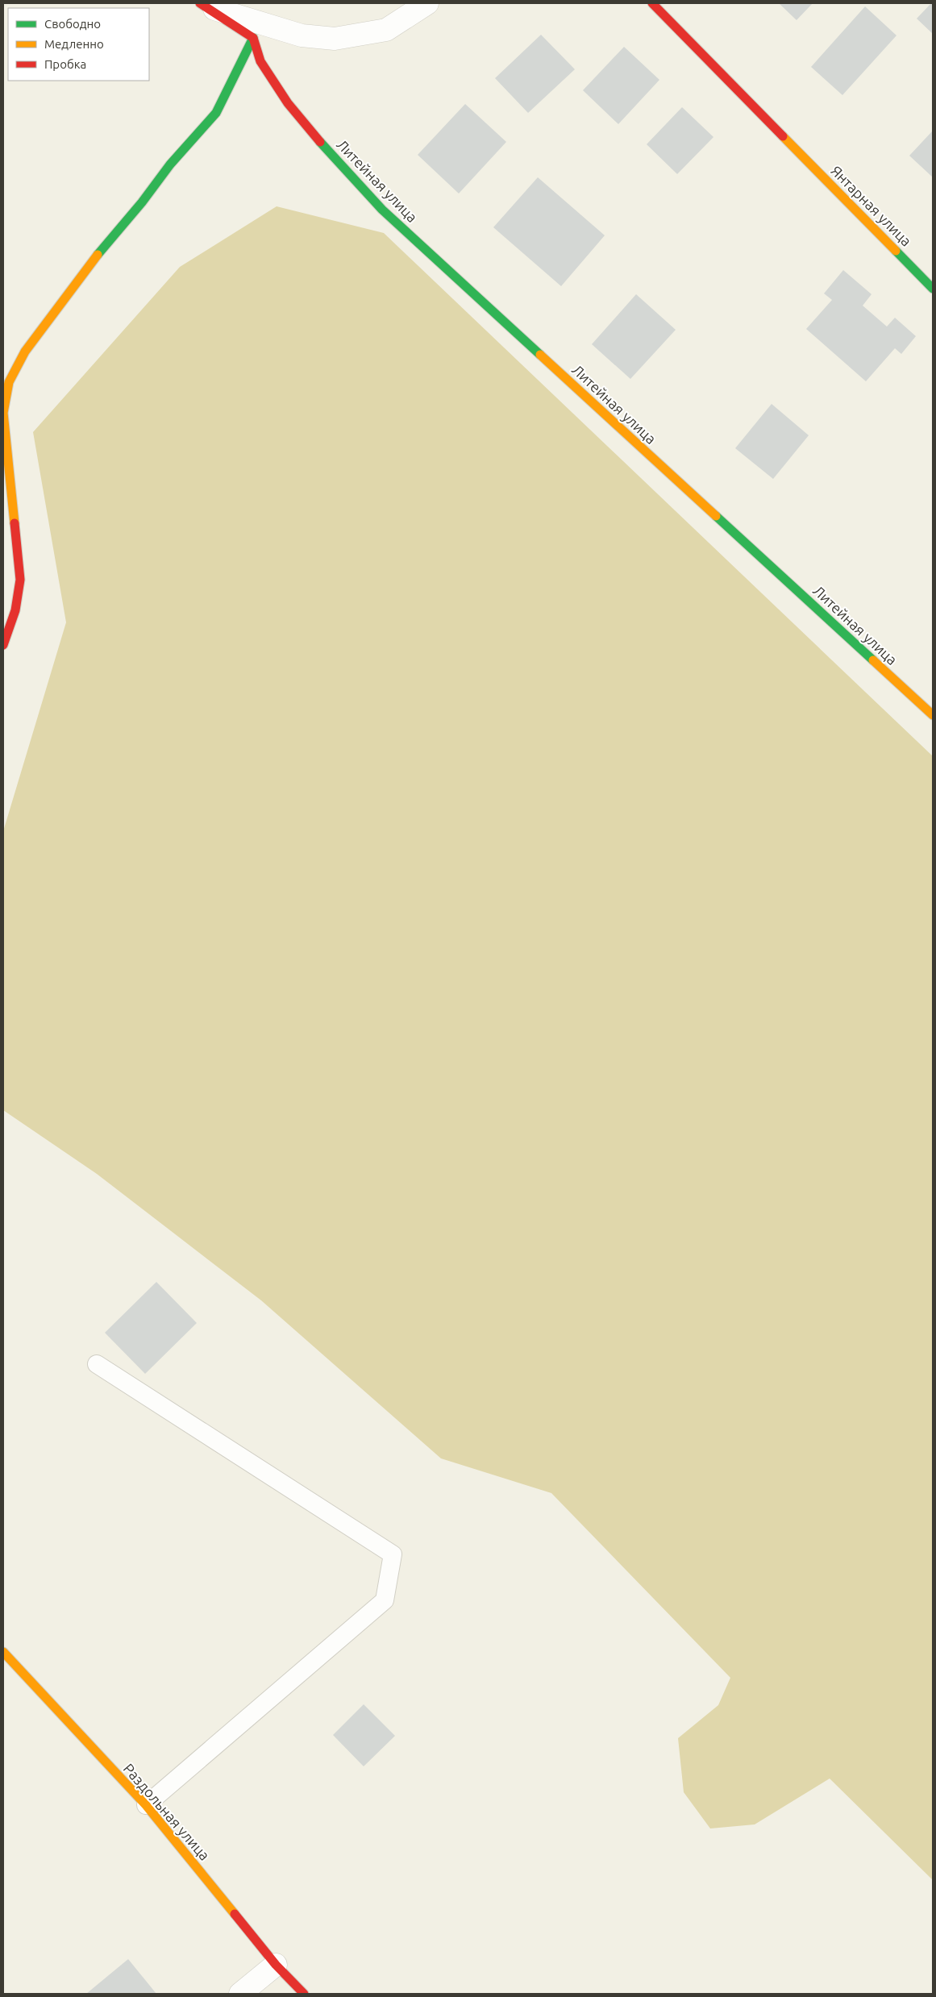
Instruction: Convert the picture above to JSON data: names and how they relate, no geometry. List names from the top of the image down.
{
  "streets": {
    "street": ["Литейная улица", "Янтарная улица", "Раздольная улица"]
  },
  "legend": ["Свободно", "Медленно", "Пробка"]
}
